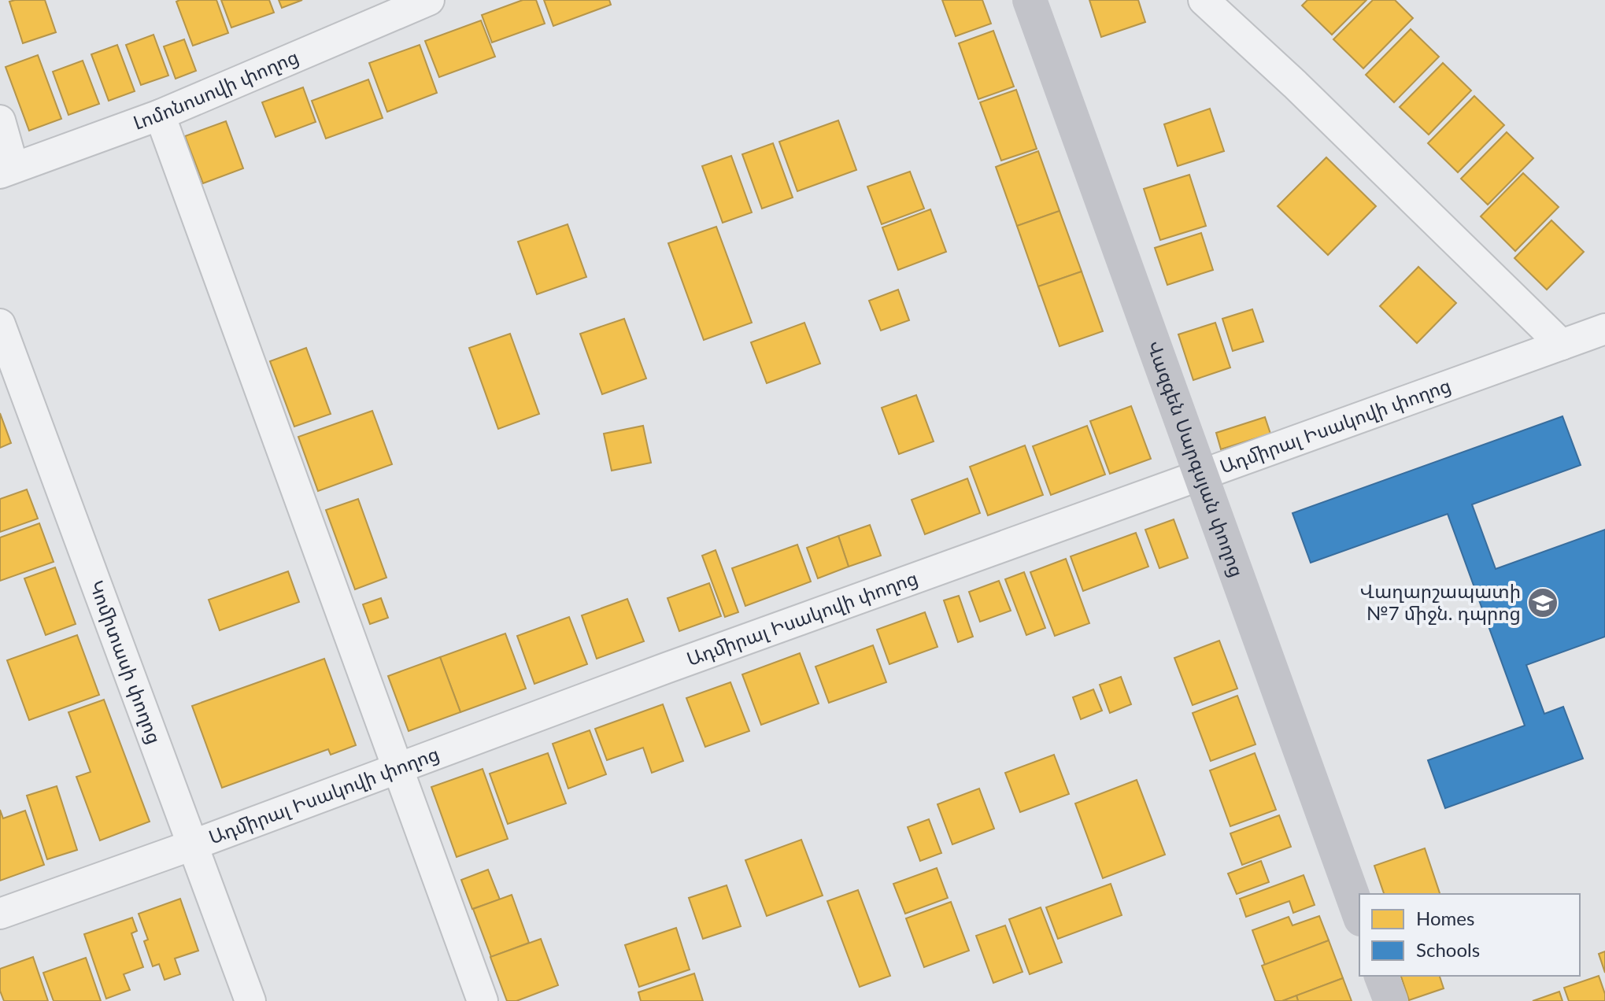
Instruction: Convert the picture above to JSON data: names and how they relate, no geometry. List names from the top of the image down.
{
  "streets": {
    "street": [
      "Լոմոնոսովի փողոց",
      "Ադմիրալ Իսակովի փողոց",
      "Վազգեն Սարգսյան փողոց",
      "Կոմիտասի փողոց"
    ]
  },
  "crossings": [
    ["Ադմիրալ Իսակովի փողոց", "Վազգեն Սարգսյան փողոց"],
    ["Ադմիրալ Իսակովի փողոց", "Կոմիտասի փողոց"]
  ],
  "places": {
    "school or university": ["Վաղարշապատի №7 միջն. դպրոց"]
  },
  "legend": ["Homes", "Schools"]
}
